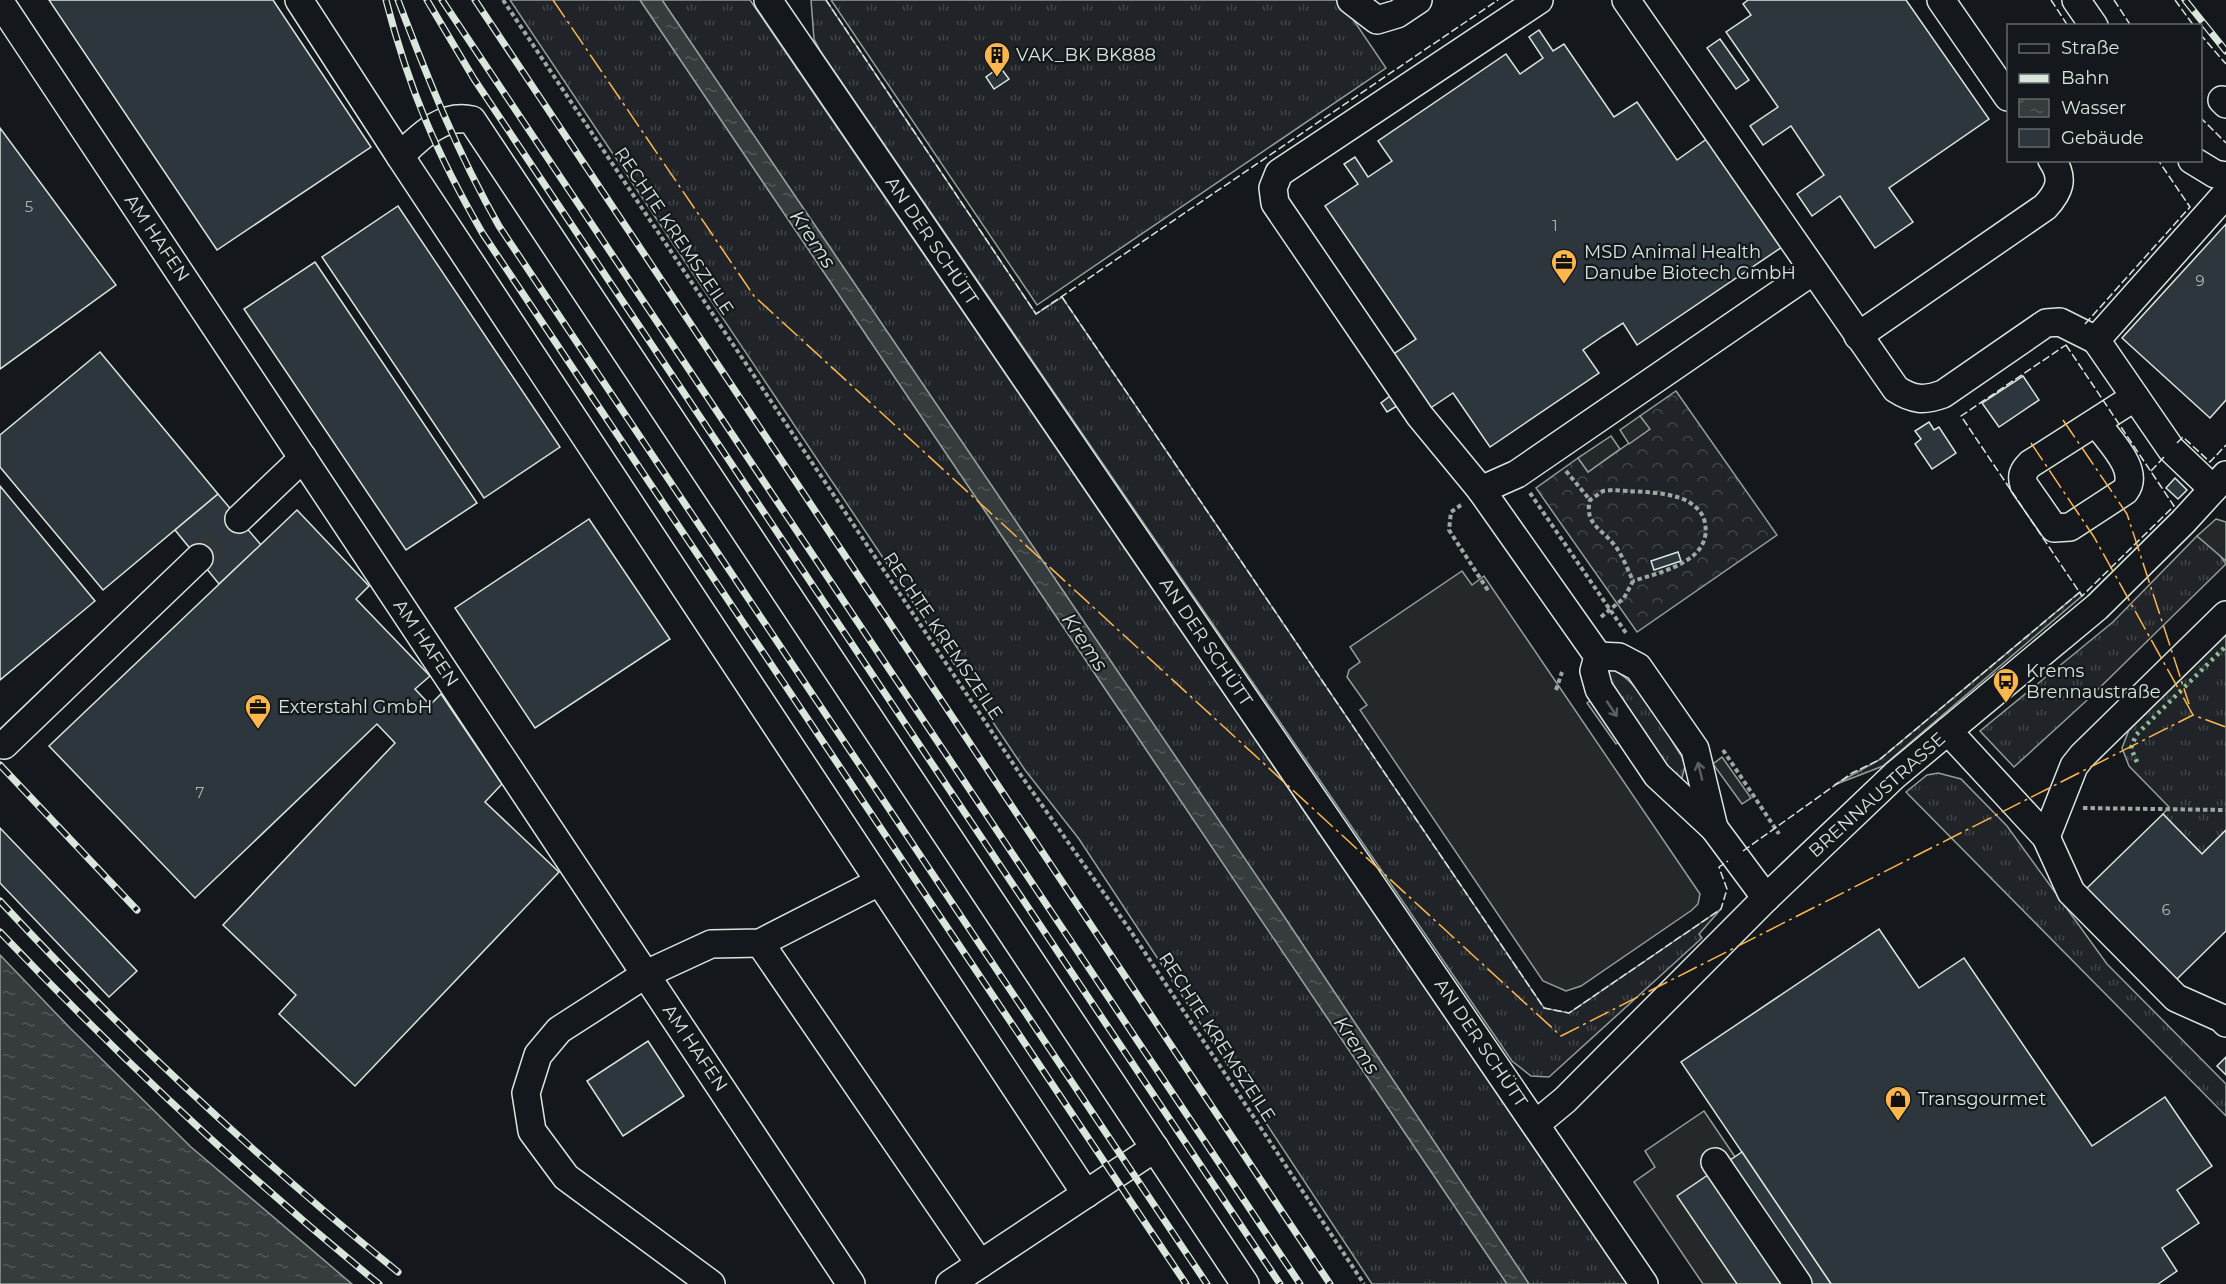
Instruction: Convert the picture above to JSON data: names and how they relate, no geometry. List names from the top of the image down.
{
  "streets": {
    "street": ["AM HAFEN", "AN DER SCHÜTT", "BRENNAUSTRASSE"],
    "path": ["RECHTE KREMSZEILE"]
  },
  "crossings": [
    ["AN DER SCHÜTT", "BRENNAUSTRASSE"]
  ],
  "water": ["Krems"],
  "places": {
    "building": ["VAK_BK BK888"],
    "office": ["MSD Animal Health Danube Biotech GmbH", "Exterstahl GmbH"],
    "bus stop": ["Krems Brennaustraße"],
    "shop": ["Transgourmet"]
  },
  "house_numbers": [
    "5",
    "1",
    "9",
    "7",
    "6"
  ],
  "legend": [
    "Straße",
    "Bahn",
    "Wasser",
    "Gebäude"
  ]
}
